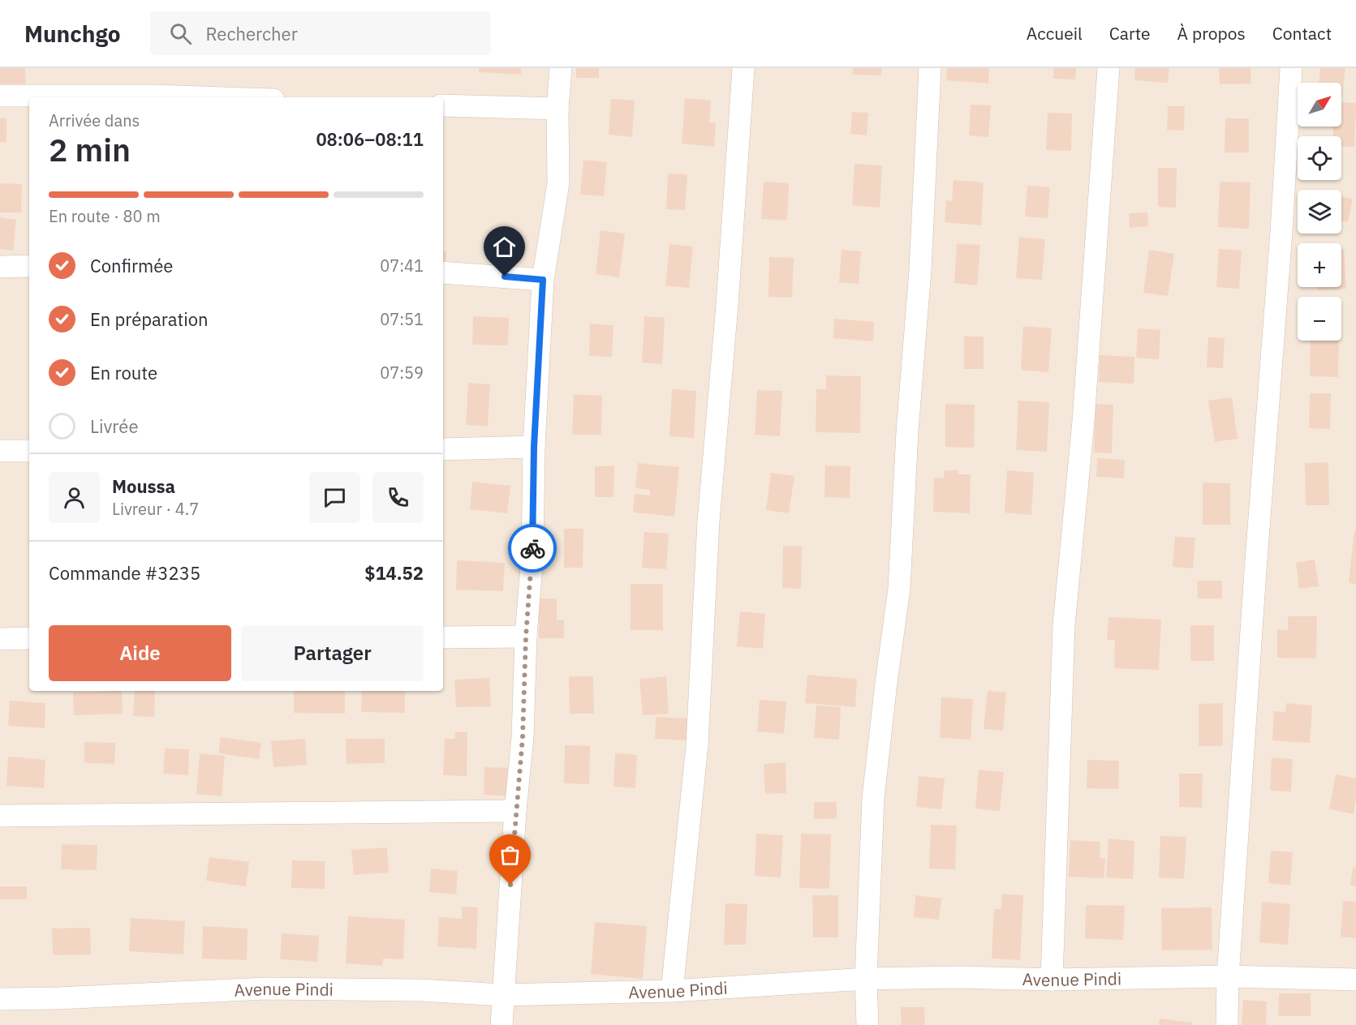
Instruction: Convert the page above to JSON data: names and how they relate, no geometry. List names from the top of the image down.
{
  "streets": {
    "street": ["Avenue Pindi"]
  },
  "north": "top right",
  "page": {
    "header": "Munchgo",
    "search": "Rechercher",
    "nav": [
      "Accueil",
      "Carte",
      "À propos",
      "Contact"
    ],
    "map_buttons": ["+", "−"],
    "heading": ["2 min", "Arrivée dans", "08:06–08:11"],
    "panel": [
      "Moussa",
      "Livreur · 4.7",
      "Commande #3235",
      "$14.52"
    ],
    "bar": "En route · 80 m",
    "list": [
      ["Confirmée", "07:41"],
      ["En préparation", "07:51"],
      ["En route", "07:59"],
      "Livrée"
    ],
    "buttons": ["Aide", "Partager"]
  }
}
